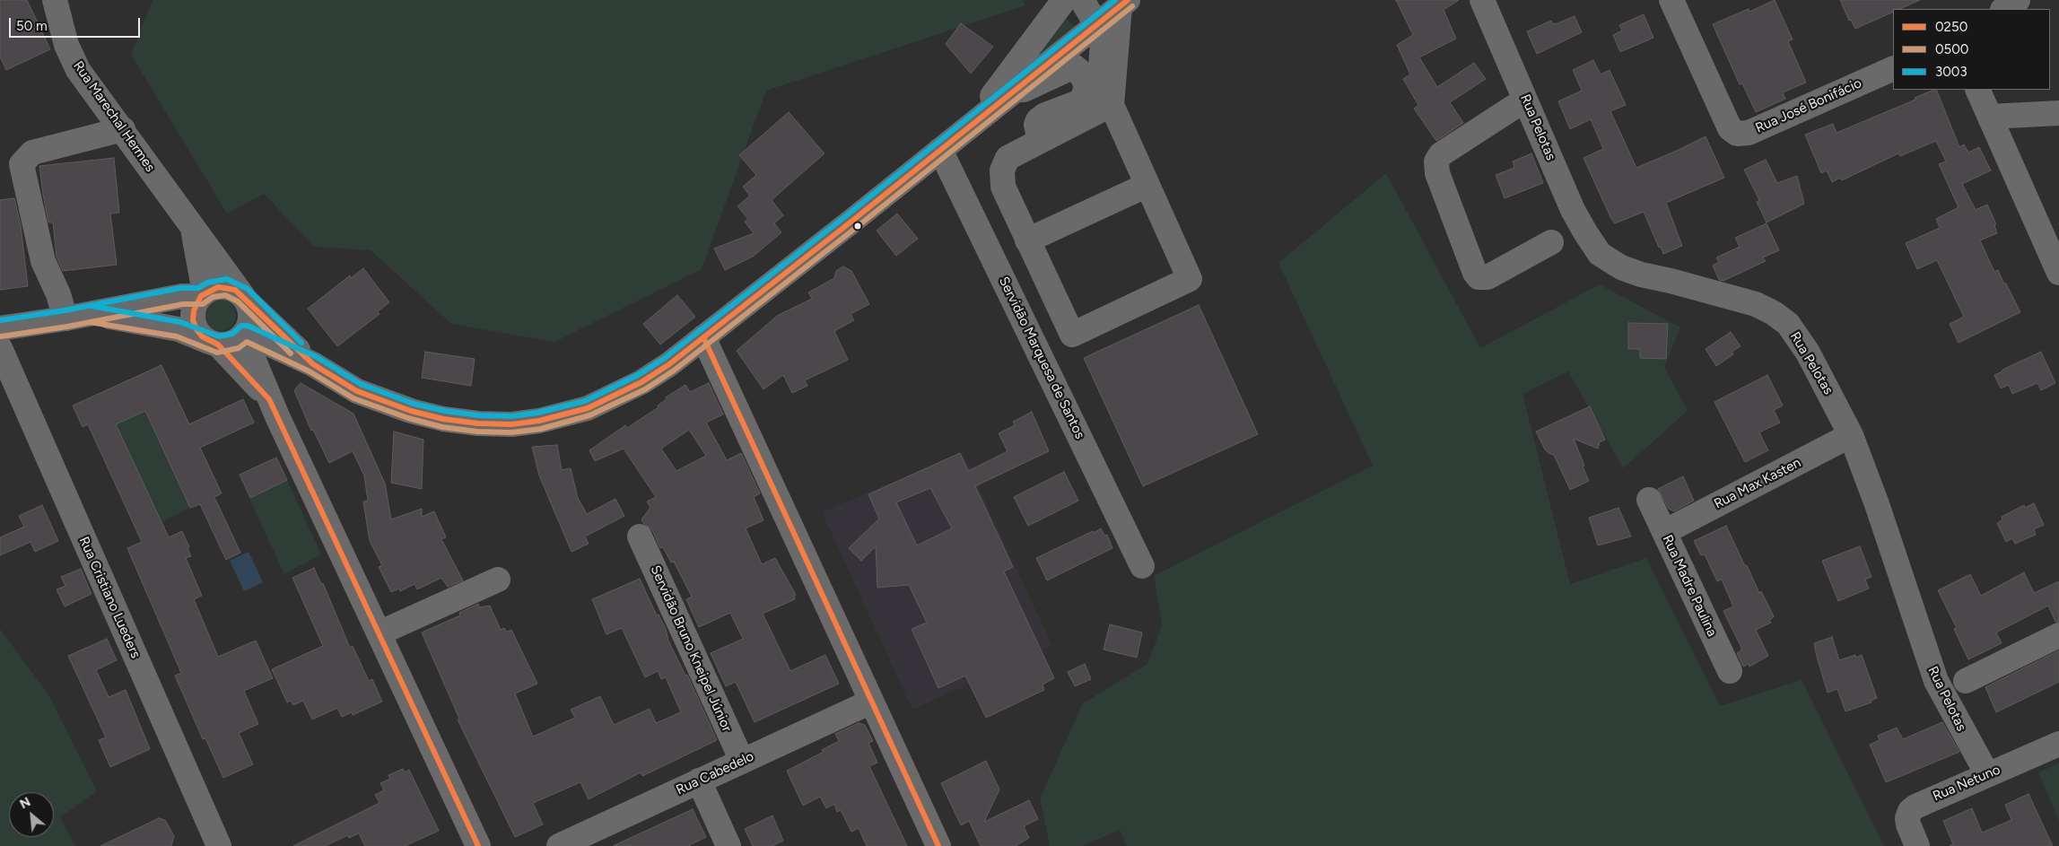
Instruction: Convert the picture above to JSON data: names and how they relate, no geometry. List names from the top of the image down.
{
  "streets": {
    "street": [
      "Rua José Bonifácio",
      "Rua Marechal Hermes",
      "Rua Pelotas",
      "Servidão Marquesa de Santos",
      "Rua Max Kasten",
      "Rua Madre Paulina",
      "Rua Cristiano Lueders",
      "Servidão Bruno Kneipel Júnior",
      "Rua Cabedelo",
      "Rua Netuno"
    ]
  },
  "crossings": [
    ["Rua Pelotas", "Rua Max Kasten"],
    ["Rua Pelotas", "Rua Netuno"],
    ["Rua Max Kasten", "Rua Madre Paulina"],
    ["Servidão Bruno Kneipel Júnior", "Rua Cabedelo"]
  ],
  "lines": ["transit line 0250", "transit line 3003", "transit line 0500"],
  "legend": ["0250", "0500", "3003"],
  "scale_bar": "50 m",
  "north": "top left"
}
